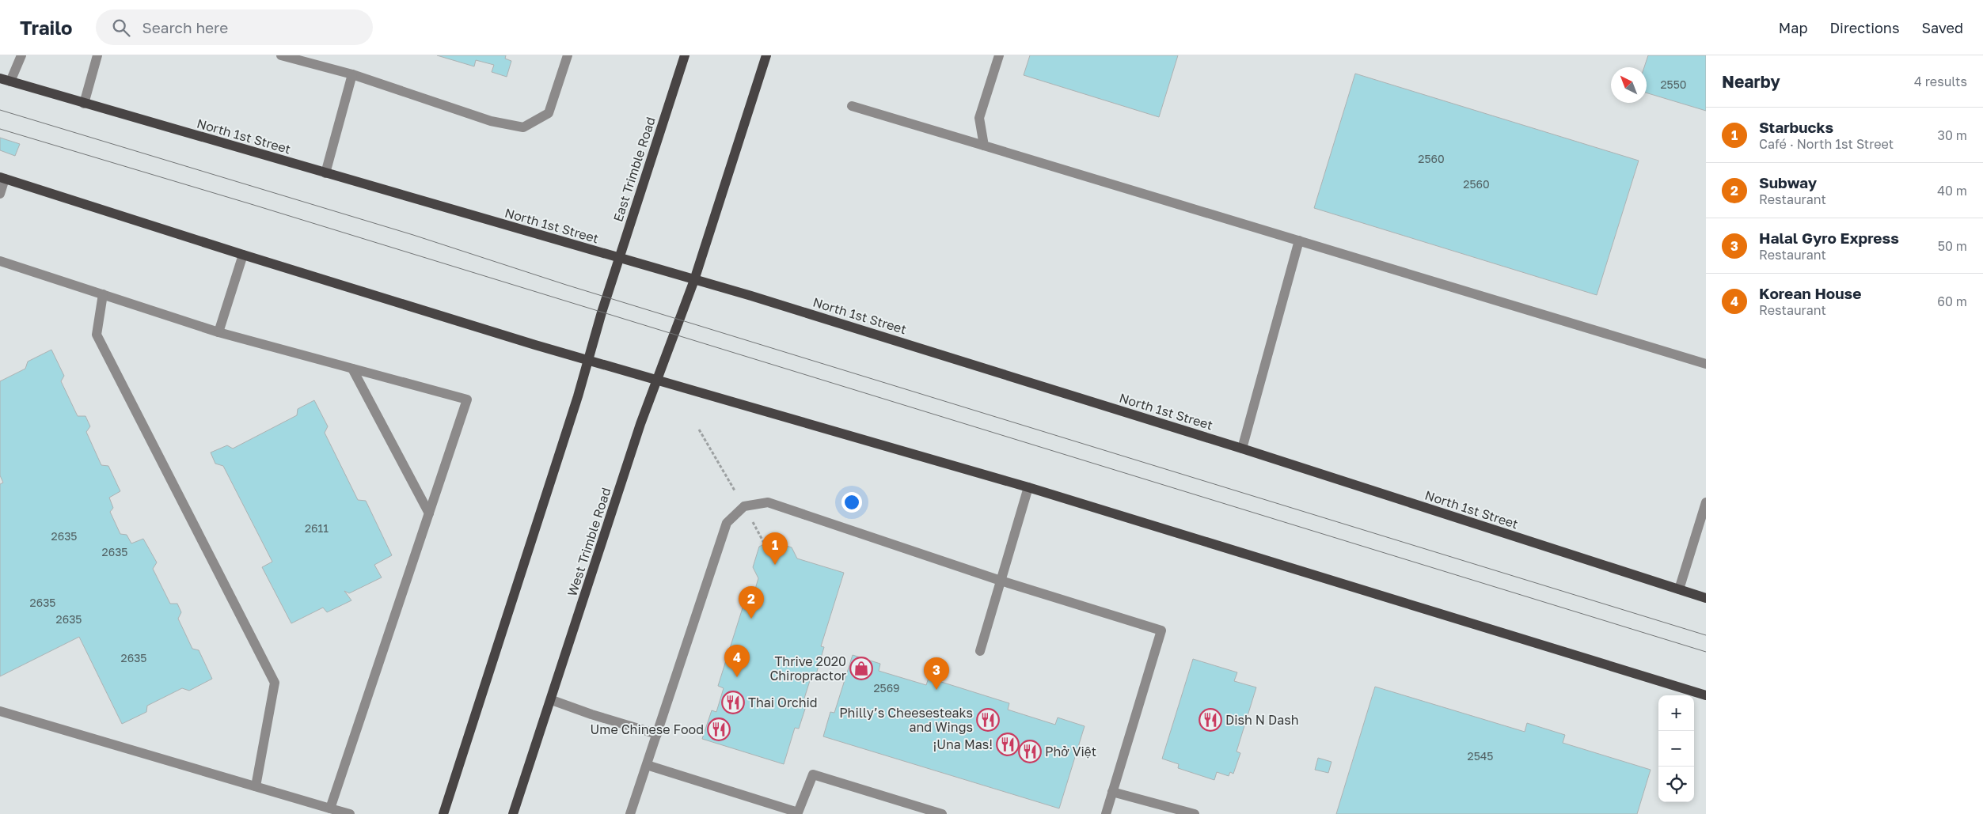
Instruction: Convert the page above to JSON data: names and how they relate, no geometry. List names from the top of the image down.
{
  "streets": {
    "main road": ["North 1st Street", "East Trimble Road", "West Trimble Road"]
  },
  "crossings": [
    ["North 1st Street", "East Trimble Road"],
    ["North 1st Street", "West Trimble Road"]
  ],
  "places": {
    "shop": ["Thrive 2020 Chiropractor"],
    "restaurant": [
      "Thai Orchid",
      "Philly’s Cheesesteaks and Wings",
      "Dish N Dash",
      "Ume Chinese Food",
      "¡Una Mas!",
      "Phở Việt"
    ]
  },
  "house_numbers": [
    "2550",
    "2560",
    "2560",
    "2611",
    "2635",
    "2635",
    "2635",
    "2635",
    "2635",
    "2569",
    "2545"
  ],
  "north": "top left",
  "page": {
    "header": "Trailo",
    "search": "Search here",
    "nav": ["Map", "Directions", "Saved"],
    "heading": ["Nearby", "4 results"],
    "list": [
      {
        "mark": "1",
        "name": "Starbucks",
        "note": "Café · North 1st Street",
        "value": "30 m"
      },
      {
        "mark": "2",
        "name": "Subway",
        "note": "Restaurant",
        "value": "40 m"
      },
      {
        "mark": "3",
        "name": "Halal Gyro Express",
        "note": "Restaurant",
        "value": "50 m"
      },
      {
        "mark": "4",
        "name": "Korean House",
        "note": "Restaurant",
        "value": "60 m"
      }
    ],
    "pins": [
      "1",
      "2",
      "4",
      "3"
    ],
    "map_buttons": ["+", "−"]
  }
}
